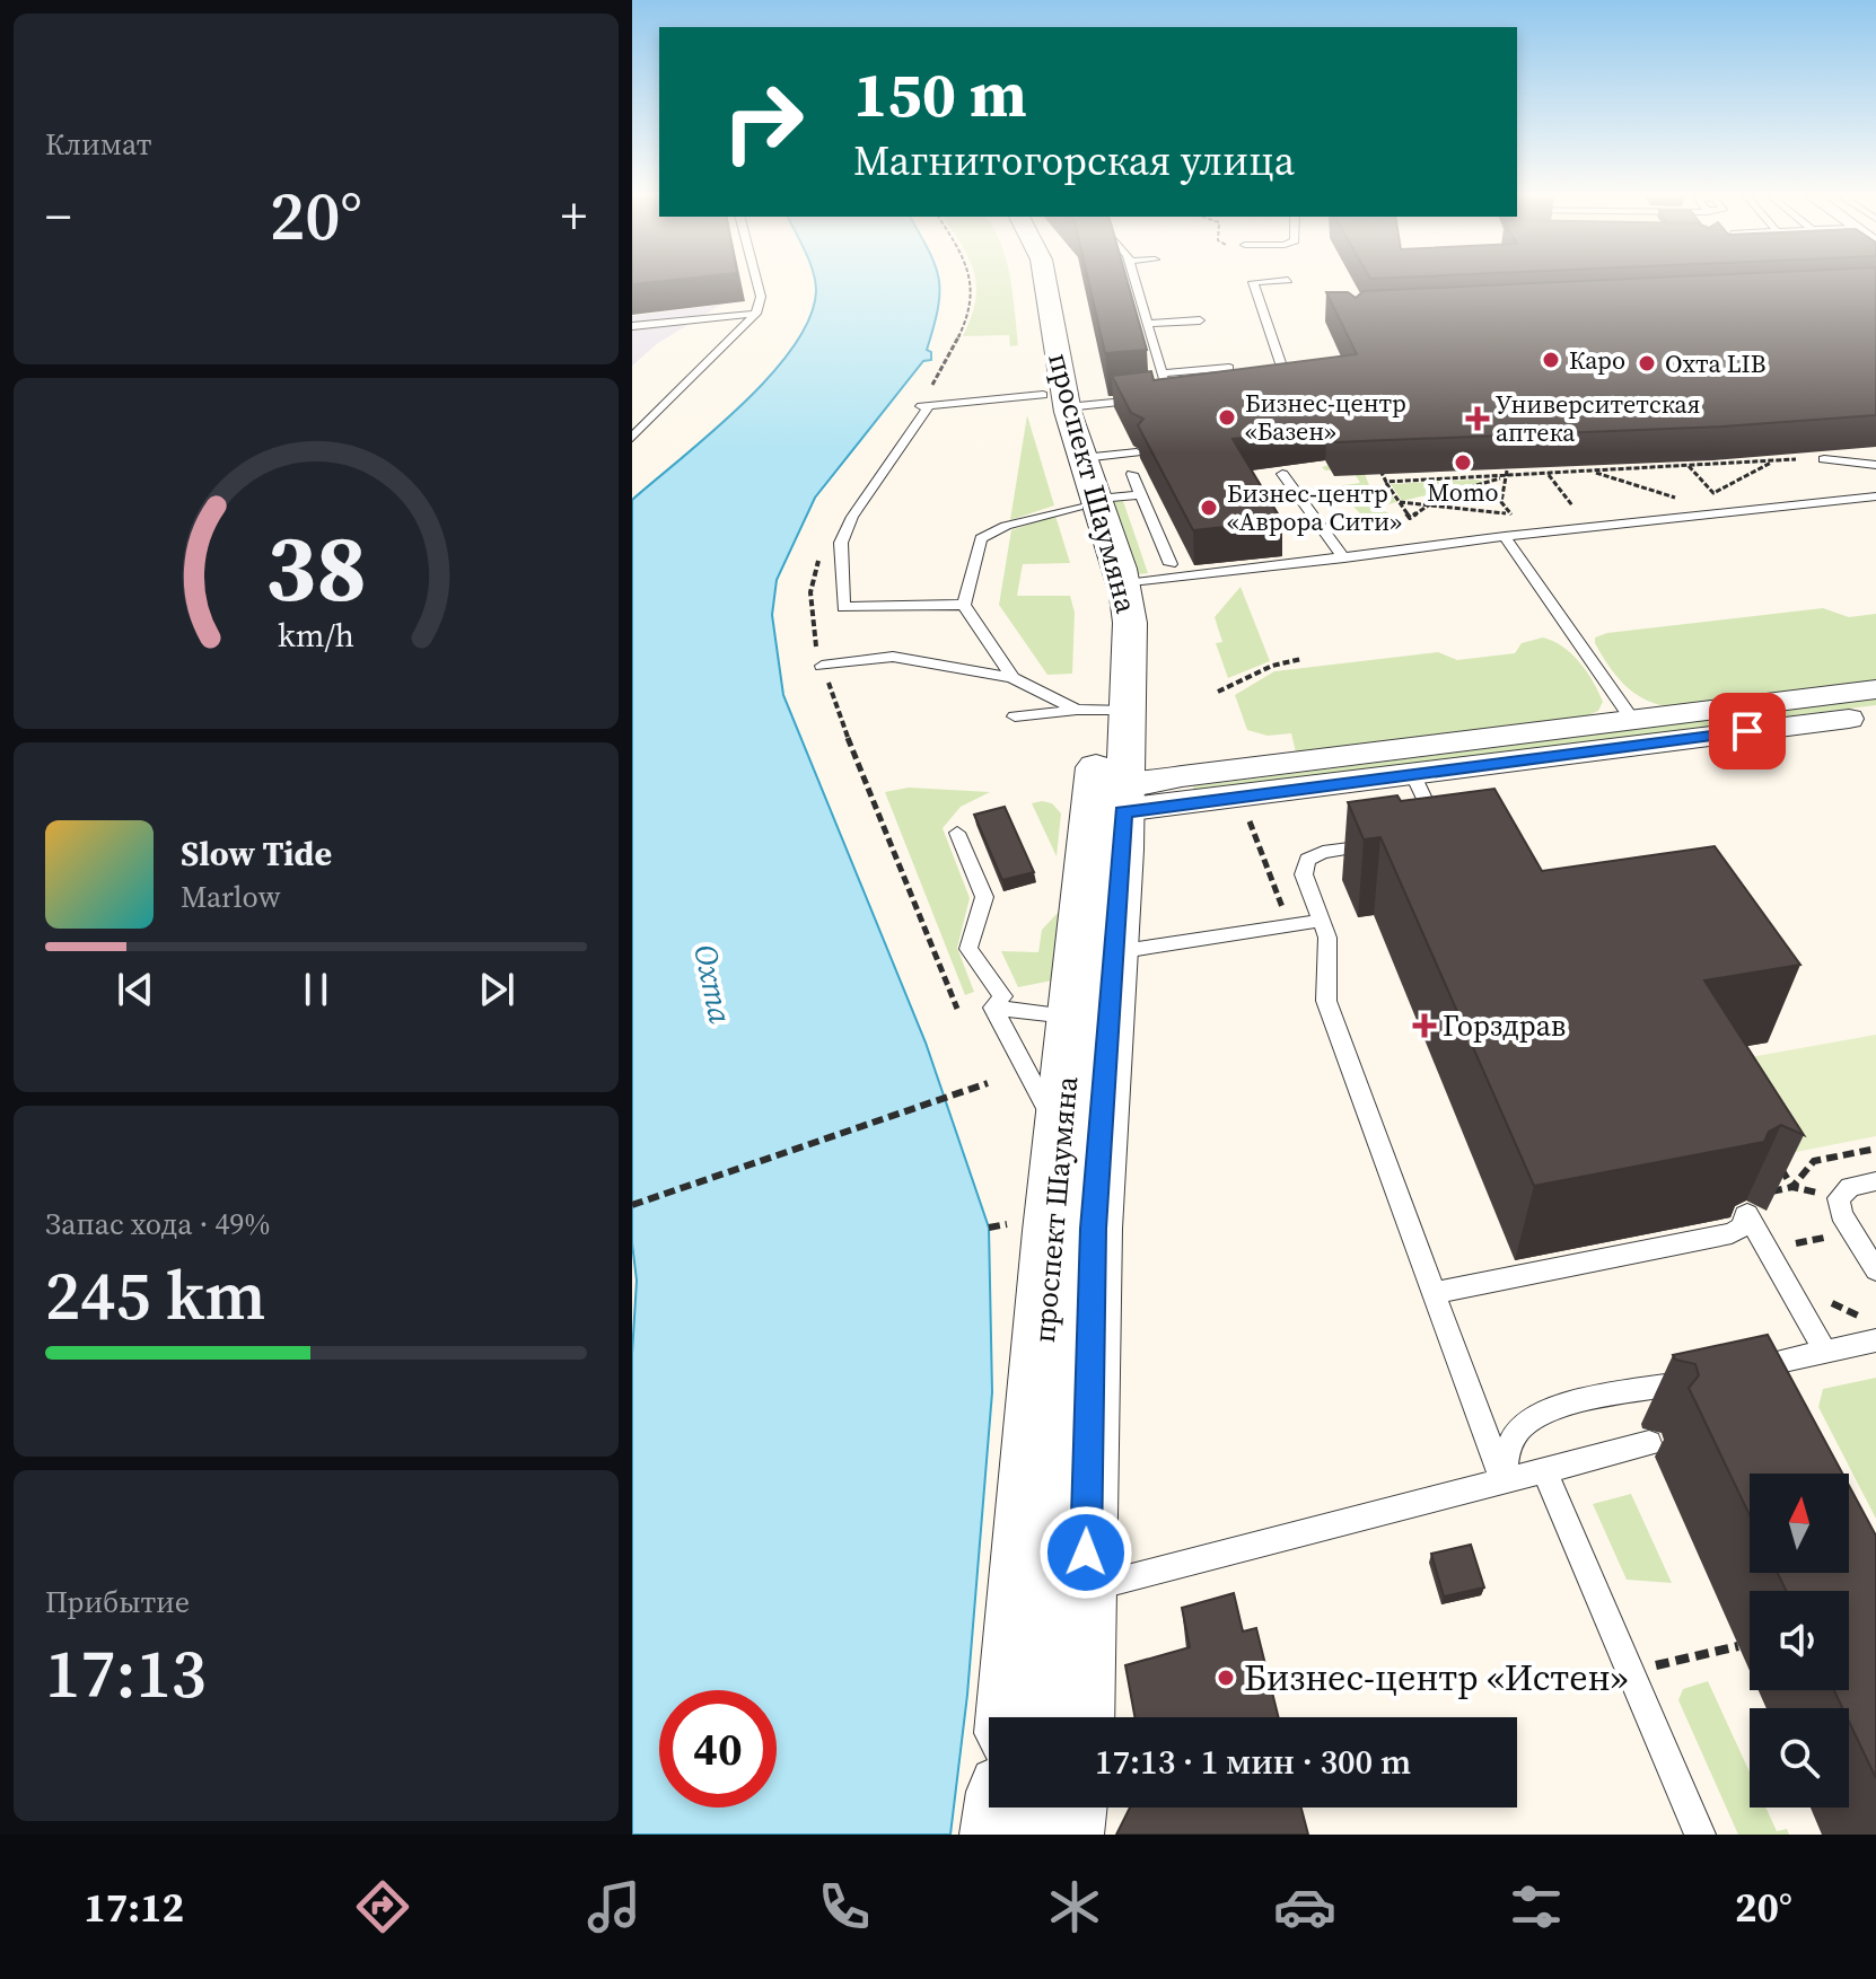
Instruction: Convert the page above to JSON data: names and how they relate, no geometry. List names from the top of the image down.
{
  "streets": {
    "street": ["проспект Шаумяна"]
  },
  "water": ["Охта"],
  "places": {
    "other": [
      "Каро",
      "Охта LIB",
      "Бизнес-центр «Базен»",
      "Momo",
      "Бизнес-центр «Аврора Сити»",
      "Бизнес-центр «Истен»"
    ],
    "health": ["Университетская аптека", "Горздрав"]
  },
  "north": "top",
  "page": {
    "tile": [
      "Климат",
      ["Запас хода · 49%", "245 km"],
      ["Прибытие", "17:13"]
    ],
    "turn": ["150 m", "Магнитогорская улица"],
    "heat": ["−", "20°", "+"],
    "song": ["Slow Tide", "Marlow"],
    "limit": "40",
    "trip": "17:13 · 1 мин · 300 m",
    "tabs": ["17:12", "20°"],
    "gauge": ["38", "km/h"]
  }
}
